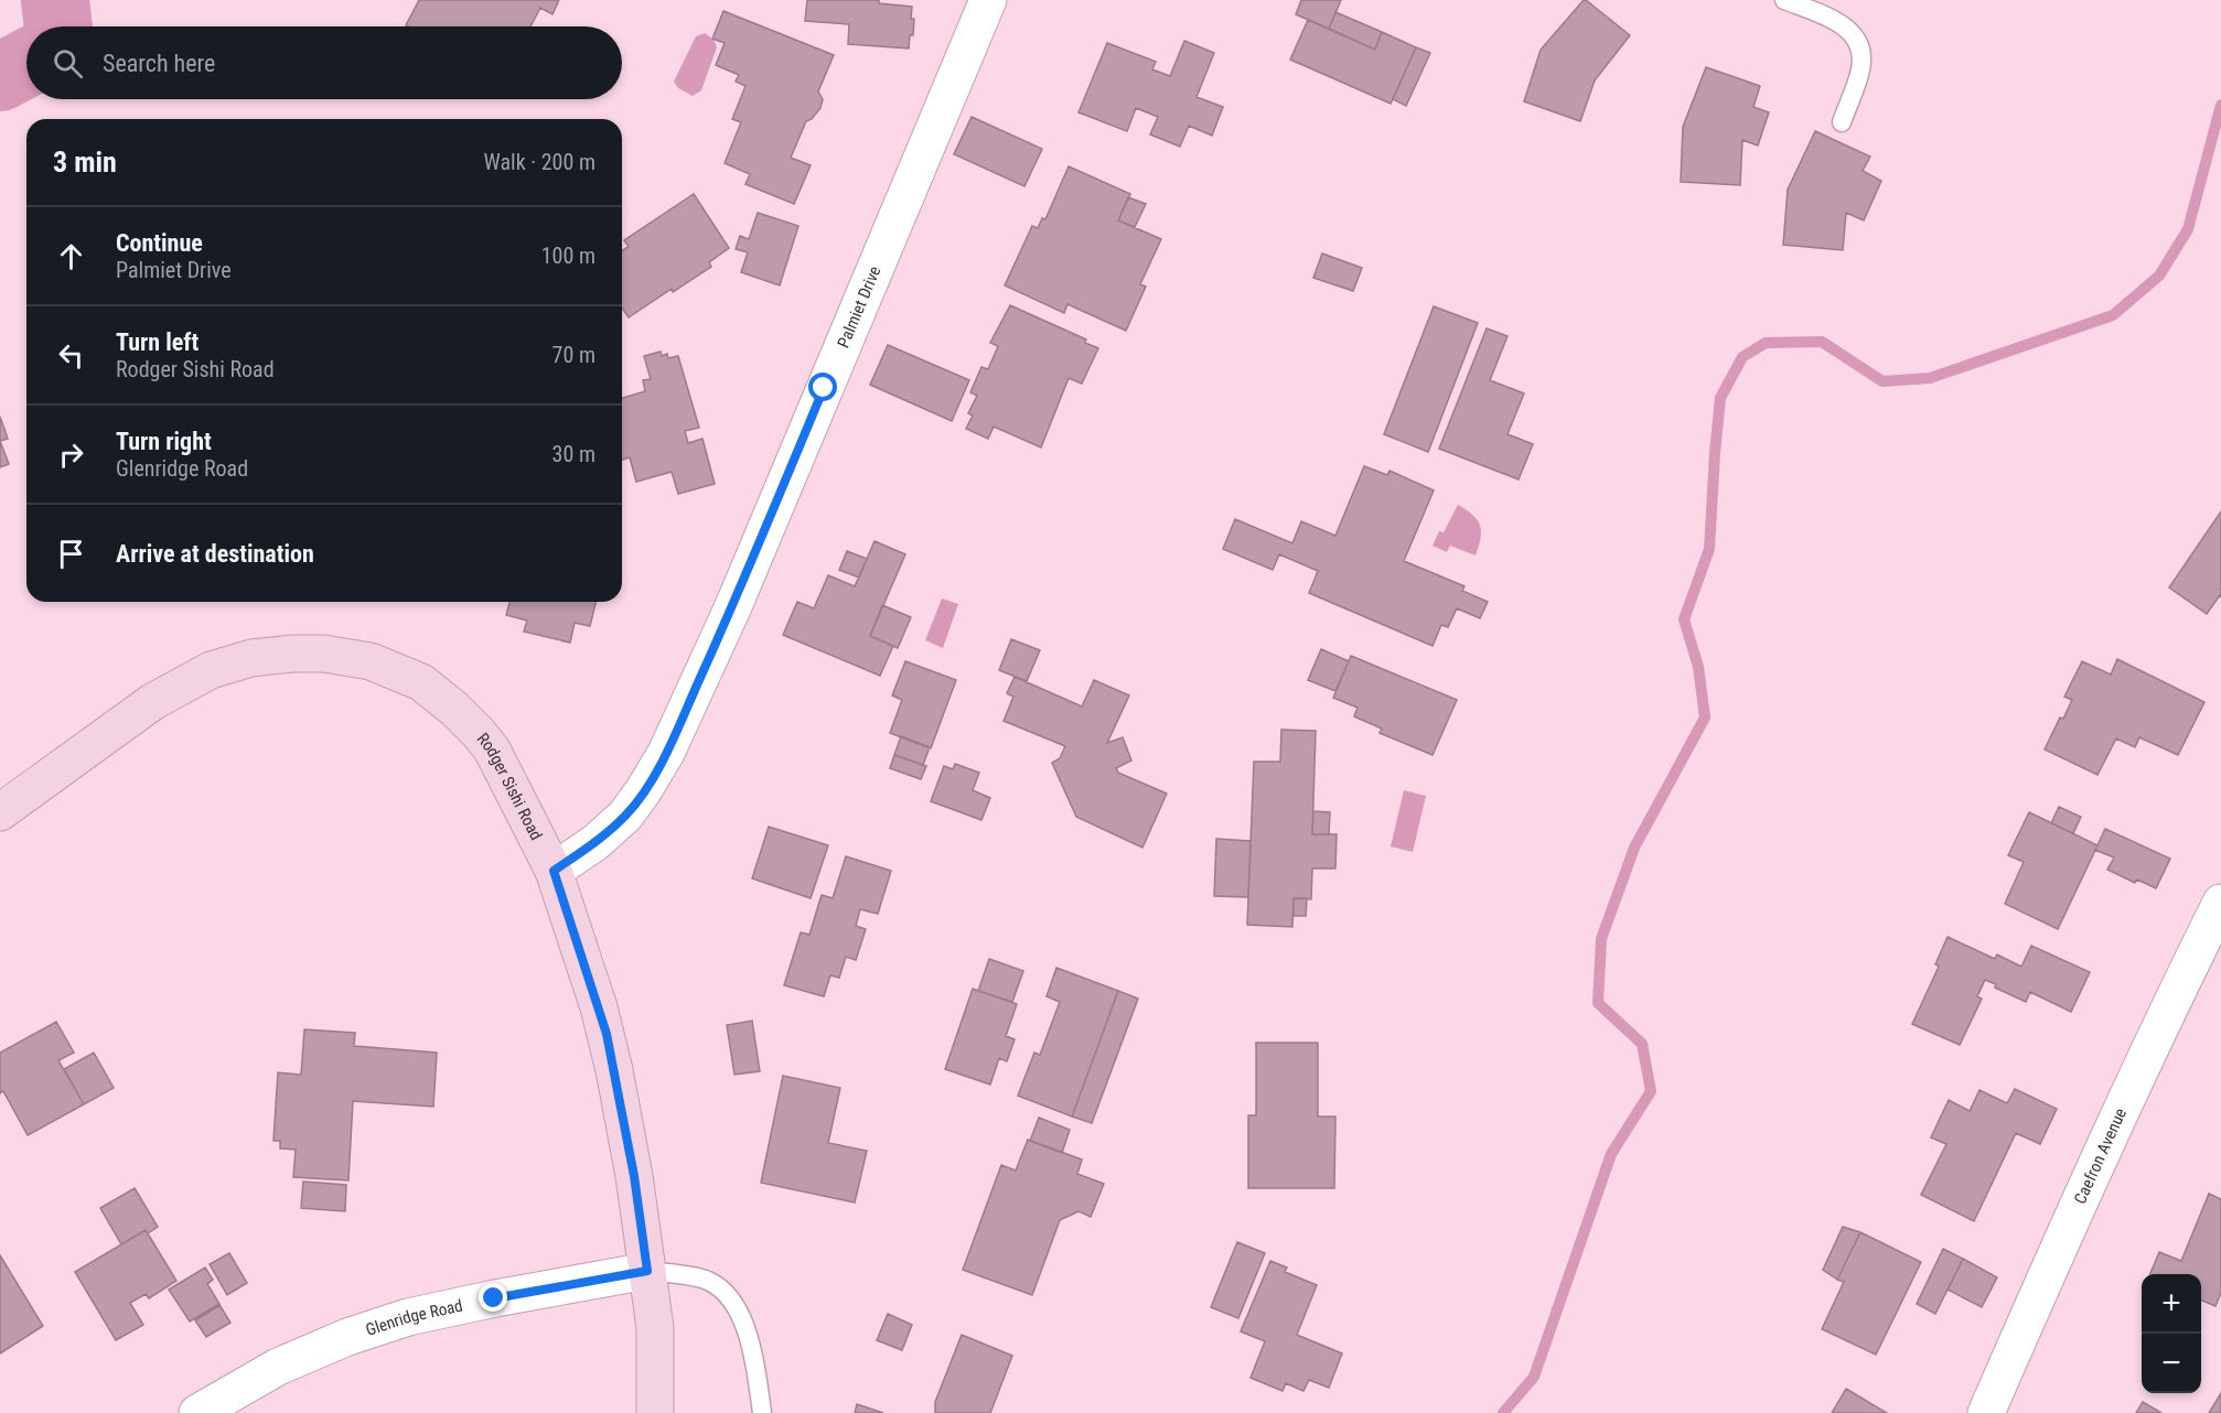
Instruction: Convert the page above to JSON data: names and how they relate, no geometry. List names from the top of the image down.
{
  "streets": {
    "main road": ["Rodger Sishi Road"],
    "street": ["Palmiet Drive", "Caefron Avenue", "Glenridge Road"]
  },
  "crossings": [
    ["Palmiet Drive", "Rodger Sishi Road"],
    ["Rodger Sishi Road", "Glenridge Road"]
  ],
  "page": {
    "search": "Search here",
    "heading": ["3 min", "Walk · 200 m"],
    "list": [
      ["Continue", "Palmiet Drive", "100 m"],
      ["Turn left", "Rodger Sishi Road", "70 m"],
      ["Turn right", "Glenridge Road", "30 m"],
      "Arrive at destination"
    ],
    "map_buttons": ["+", "−"]
  }
}
